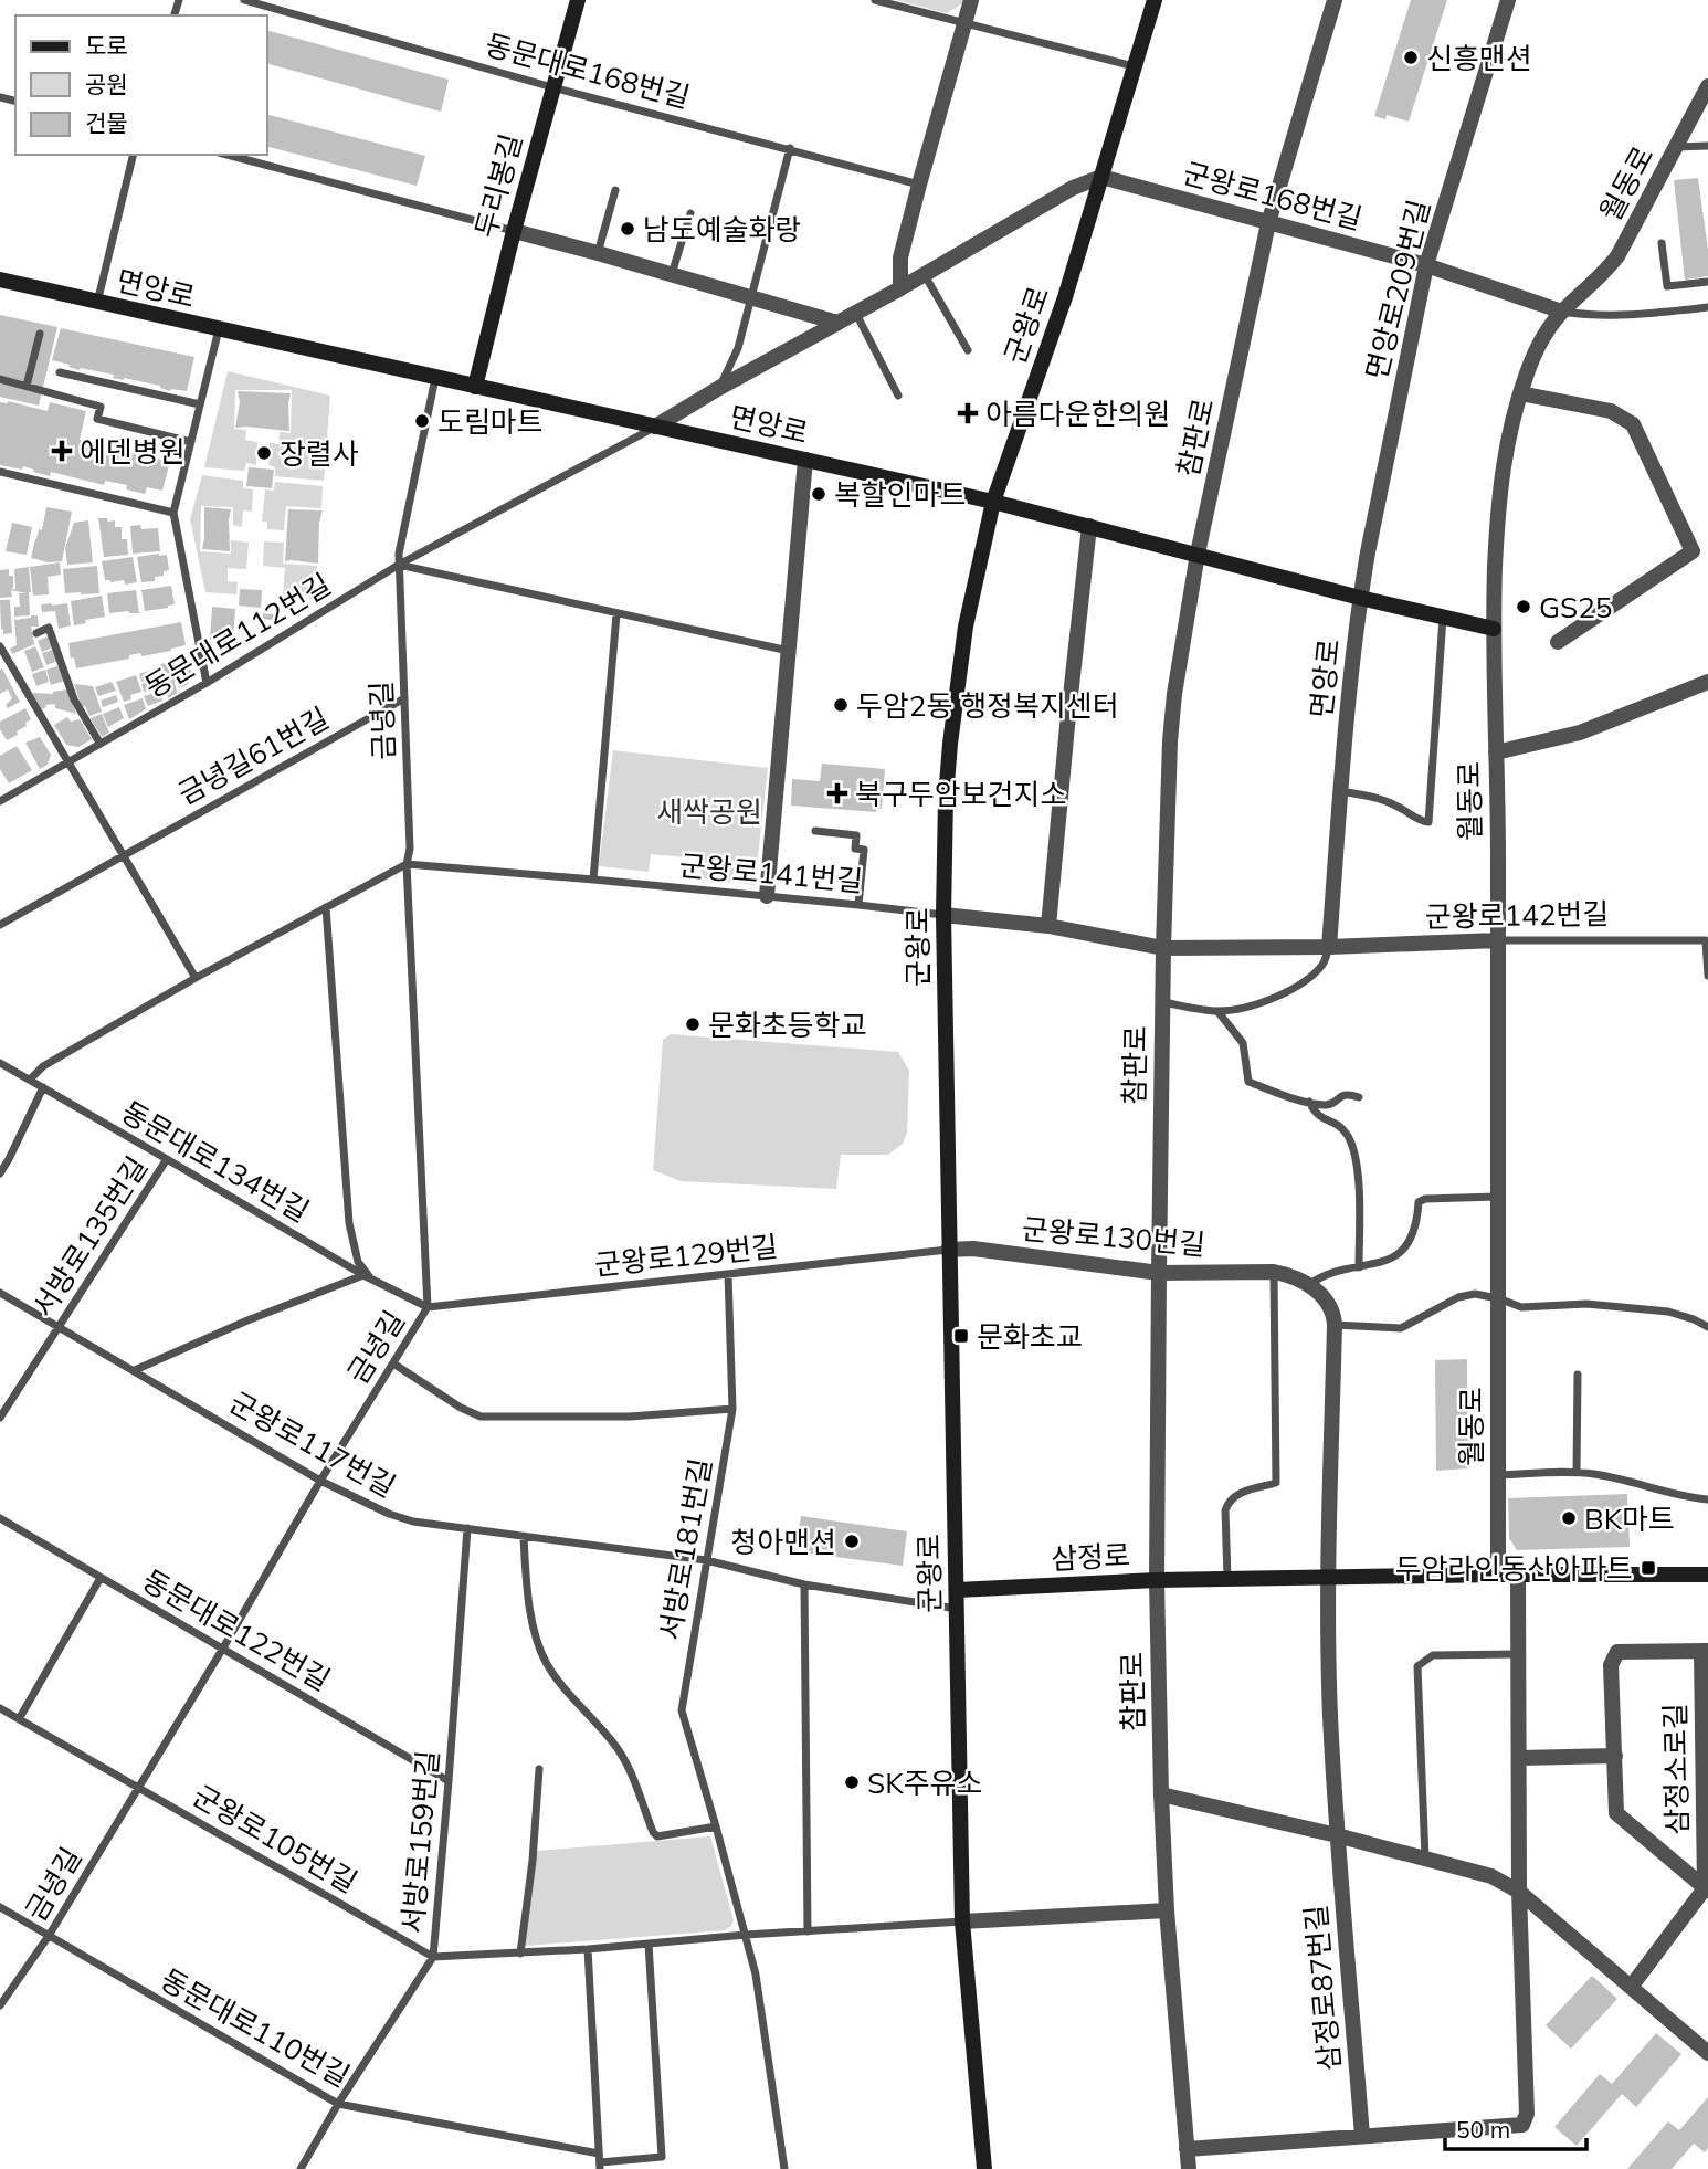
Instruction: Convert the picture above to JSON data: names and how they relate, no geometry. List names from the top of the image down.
{
  "streets": {
    "main road": [
      "두리봉길",
      "면앙로",
      "군왕로",
      "삼정로"
    ],
    "street": [
      "월동로",
      "군왕로168번길",
      "면앙로209번길",
      "참판로",
      "군왕로142번길",
      "군왕로130번길",
      "삼정소로길",
      "삼정로87번길"
    ],
    "lane": [
      "동문대로168번길",
      "동문대로112번길",
      "금녕길",
      "금녕길61번길",
      "군왕로141번길",
      "동문대로134번길",
      "서방로135번길",
      "군왕로129번길",
      "군왕로117번길",
      "서방로181번길",
      "동문대로122번길",
      "군왕로105번길",
      "서방로159번길",
      "동문대로110번길"
    ]
  },
  "crossings": [
    ["동문대로168번길", "두리봉길"],
    ["월동로", "군왕로168번길"],
    ["월동로", "면앙로"],
    ["월동로", "군왕로142번길"],
    ["월동로", "삼정로"],
    ["두리봉길", "면앙로"],
    ["군왕로168번길", "면앙로209번길"],
    ["군왕로168번길", "군왕로"],
    ["군왕로168번길", "참판로"],
    ["면앙로", "면앙로209번길"],
    ["면앙로", "군왕로"],
    ["면앙로", "참판로"],
    ["면앙로", "동문대로112번길"],
    ["군왕로", "군왕로141번길"],
    ["군왕로", "군왕로142번길"],
    ["군왕로", "군왕로130번길"],
    ["군왕로", "군왕로129번길"],
    ["군왕로", "군왕로117번길"],
    ["군왕로", "삼정로"],
    ["참판로", "군왕로142번길"],
    ["참판로", "군왕로130번길"],
    ["참판로", "삼정로"],
    ["동문대로112번길", "금녕길"],
    ["금녕길", "금녕길61번길"],
    ["금녕길", "군왕로141번길"],
    ["금녕길", "동문대로134번길"],
    ["금녕길", "군왕로129번길"],
    ["금녕길", "군왕로117번길"],
    ["금녕길", "동문대로122번길"],
    ["금녕길", "군왕로105번길"],
    ["금녕길", "동문대로110번길"],
    ["군왕로141번길", "군왕로142번길"],
    ["동문대로134번길", "서방로135번길"],
    ["동문대로134번길", "군왕로129번길"],
    ["서방로135번길", "군왕로117번길"],
    ["군왕로130번길", "군왕로129번길"],
    ["군왕로129번길", "서방로181번길"],
    ["군왕로117번길", "서방로181번길"],
    ["군왕로117번길", "서방로159번길"],
    ["삼정로", "삼정로87번길"],
    ["동문대로122번길", "서방로159번길"],
    ["군왕로105번길", "서방로159번길"],
    ["서방로159번길", "동문대로110번길"]
  ],
  "parks": ["새싹공원"],
  "places": {
    "other": [
      "신흥맨션",
      "남도예술화랑",
      "도림마트",
      "장렬사",
      "복할인마트",
      "GS25",
      "두암2동 행정복지센터",
      "문화초등학교",
      "BK마트",
      "청아맨션",
      "SK주유소"
    ],
    "health": ["아름다운한의원", "에덴병원", "북구두암보건지소"],
    "transit": ["문화초교", "두암라인동산아파트"]
  },
  "legend": ["도로", "공원", "건물"],
  "scale_bar": "50 m"
}
